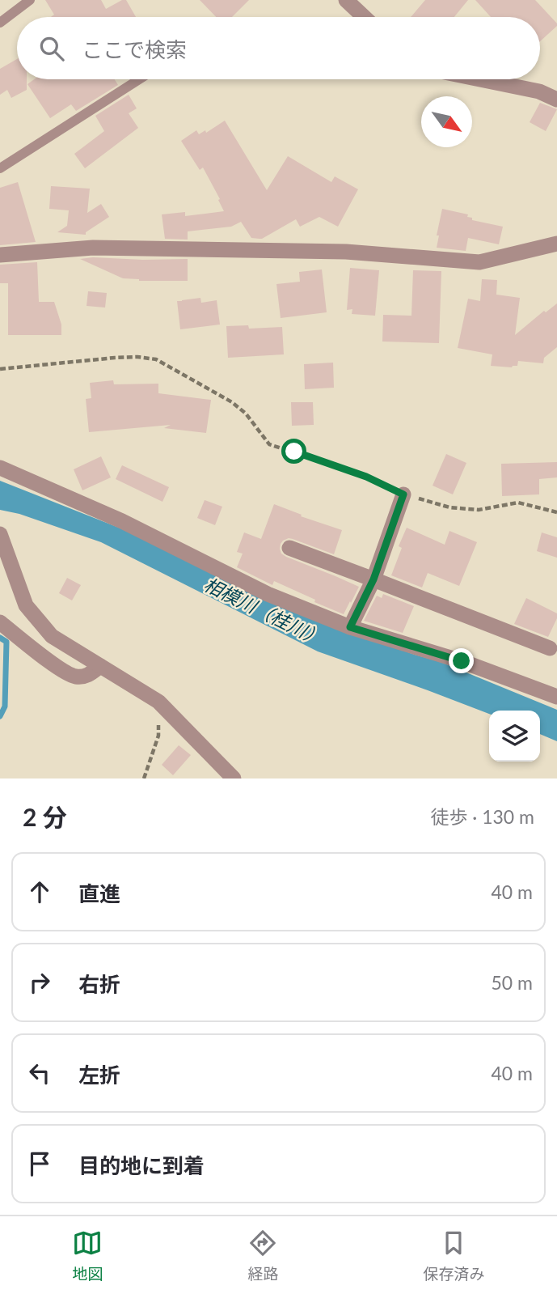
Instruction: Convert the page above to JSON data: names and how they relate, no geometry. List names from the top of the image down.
{
  "water": ["相模川（桂川）"],
  "north": "bottom right",
  "page": {
    "search": "ここで検索",
    "heading": ["2 分", "徒歩 · 130 m"],
    "list": [
      ["直進", "40 m"],
      ["右折", "50 m"],
      ["左折", "40 m"],
      "目的地に到着"
    ],
    "nav": ["地図", "経路", "保存済み"]
  }
}
